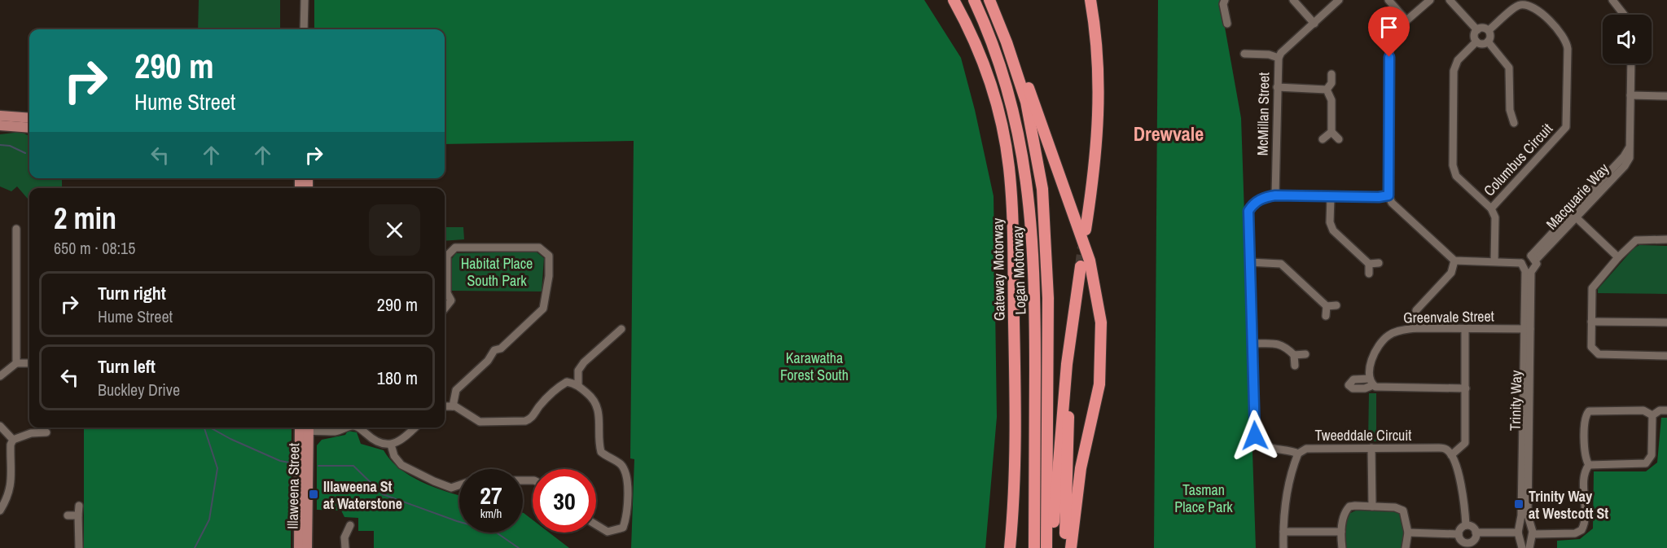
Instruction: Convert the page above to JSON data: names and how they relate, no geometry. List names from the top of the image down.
{
  "streets": {
    "highway": ["Gateway Motorway", "Logan Motorway"],
    "main road": ["Illaweena Street"],
    "street": [
      "McMillan Street",
      "Columbus Circuit",
      "Macquarie Way",
      "Greenvale Street",
      "Trinity Way",
      "Tweeddale Circuit"
    ]
  },
  "crossings": [
    ["Macquarie Way", "Trinity Way"],
    ["Greenvale Street", "Trinity Way"]
  ],
  "districts": ["Drewvale"],
  "parks": ["Habitat Place South Park", "Karawatha Forest South", "Tasman Place Park"],
  "places": {
    "transit": ["Illaweena St at Waterstone", "Trinity Way at Westcott St"]
  },
  "page": {
    "turn": ["290 m", "Hume Street"],
    "heading": ["2 min", "650 m · 08:15"],
    "list": [
      {
        "name": "Turn right",
        "note": "Hume Street",
        "value": "290 m"
      },
      {
        "name": "Turn left",
        "note": "Buckley Drive",
        "value": "180 m"
      }
    ],
    "speed": "27 km/h",
    "limit": "30"
  }
}
